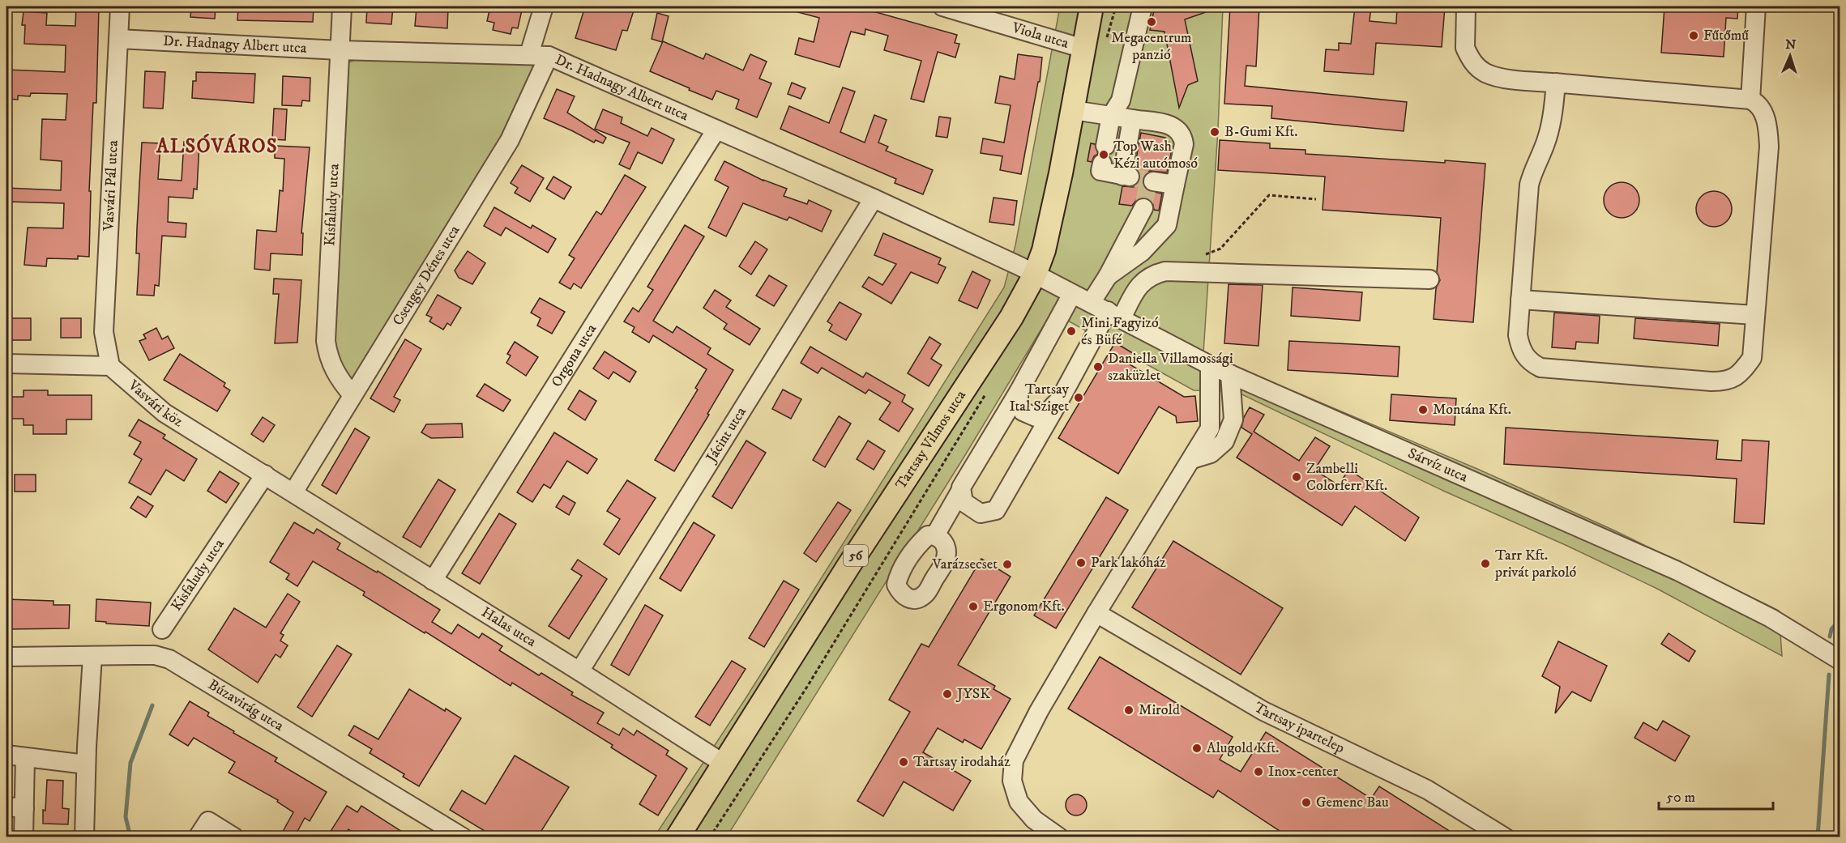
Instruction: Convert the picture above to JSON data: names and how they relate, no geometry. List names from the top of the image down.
{
  "streets": {
    "main road": ["Tartsay Vilmos utca", "56"],
    "street": [
      "Viola utca",
      "Dr. Hadnagy Albert utca",
      "Vasvári Pál utca",
      "Kisfaludy utca",
      "Csengey Dénes utca",
      "Orgona utca",
      "Vasvári köz",
      "Jácint utca",
      "Sárvíz utca",
      "Halas utca",
      "Búzavirág utca",
      "Tartsay ipartelep"
    ]
  },
  "crossings": [
    ["Viola utca", "Tartsay Vilmos utca"],
    ["Dr. Hadnagy Albert utca", "Vasvári Pál utca"],
    ["Dr. Hadnagy Albert utca", "Kisfaludy utca"],
    ["Dr. Hadnagy Albert utca", "Csengey Dénes utca"],
    ["Dr. Hadnagy Albert utca", "Orgona utca"],
    ["Dr. Hadnagy Albert utca", "Jácint utca"],
    ["Dr. Hadnagy Albert utca", "Tartsay Vilmos utca"],
    ["Dr. Hadnagy Albert utca", "Sárvíz utca"],
    ["Vasvári Pál utca", "Vasvári köz"],
    ["Kisfaludy utca", "Csengey Dénes utca"],
    ["Kisfaludy utca", "Vasvári köz"],
    ["Csengey Dénes utca", "Vasvári köz"],
    ["Csengey Dénes utca", "Halas utca"],
    ["Orgona utca", "Halas utca"],
    ["Vasvári köz", "Halas utca"],
    ["Jácint utca", "Halas utca"],
    ["Tartsay Vilmos utca", "Sárvíz utca"],
    ["Tartsay Vilmos utca", "Halas utca"]
  ],
  "districts": ["ALSÓVÁROS"],
  "places": [
    "Megacentrum panzió",
    "Fűtőmű",
    "B-Gumi Kft.",
    "Top Wash Kézi autómosó",
    "Mini Fagyizó és Büfé",
    "Daniella Villamossági szaküzlet",
    "Tartsay Ital Sziget",
    "Montána Kft.",
    "Zambelli Colorferr Kft.",
    "Park lakóház",
    "Tarr Kft. privát parkoló",
    "Varázsecset",
    "Ergonom Kft.",
    "JYSK",
    "Mirold",
    "Alugold Kft.",
    "Tartsay irodaház",
    "Inox-center",
    "Gemenc Bau"
  ],
  "scale_bar": "50 m",
  "north": "top"
}
